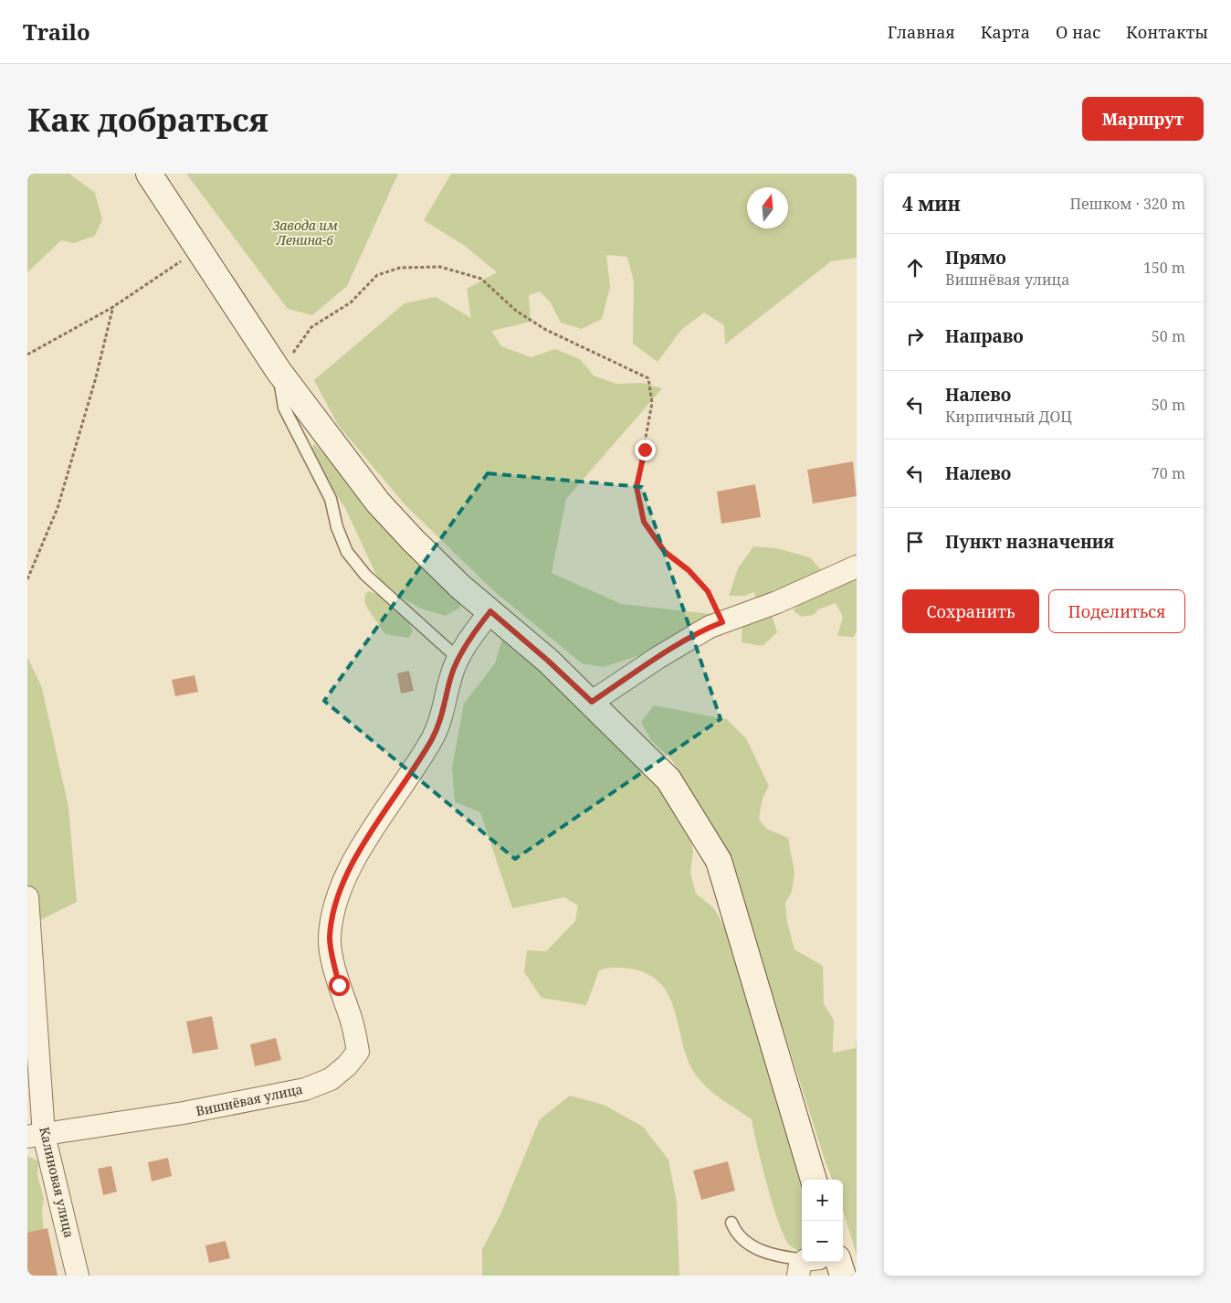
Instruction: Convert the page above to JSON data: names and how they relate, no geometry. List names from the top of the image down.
{
  "streets": {
    "street": ["Вишнёвая улица", "Калиновая улица"]
  },
  "crossings": [
    ["Вишнёвая улица", "Калиновая улица"]
  ],
  "parks": ["Завода им Ленина-6"],
  "north": "top",
  "page": {
    "header": "Trailo",
    "nav": [
      "Главная",
      "Карта",
      "О нас",
      "Контакты"
    ],
    "buttons": [
      "Маршрут",
      ["Сохранить", "Поделиться"]
    ],
    "title": "Как добраться",
    "heading": ["4 мин", "Пешком · 320 m"],
    "list": [
      ["Прямо", "Вишнёвая улица", "150 m"],
      ["Направо", "50 m"],
      ["Налево", "Кирпичный ДОЦ", "50 m"],
      ["Налево", "70 m"],
      "Пункт назначения"
    ],
    "map_buttons": ["+", "−"]
  }
}
